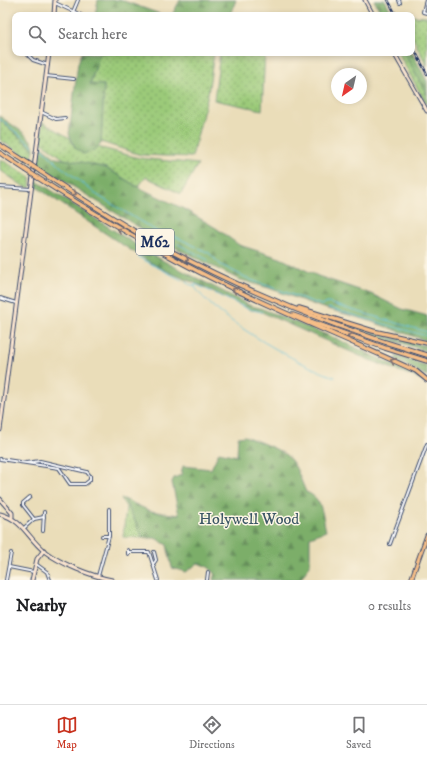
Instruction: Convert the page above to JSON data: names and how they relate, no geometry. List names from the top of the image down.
{
  "streets": {
    "highway": ["M62"]
  },
  "parks": ["Holywell Wood"],
  "north": "bottom left",
  "page": {
    "search": "Search here",
    "heading": ["Nearby", "0 results"],
    "nav": ["Map", "Directions", "Saved"]
  }
}
